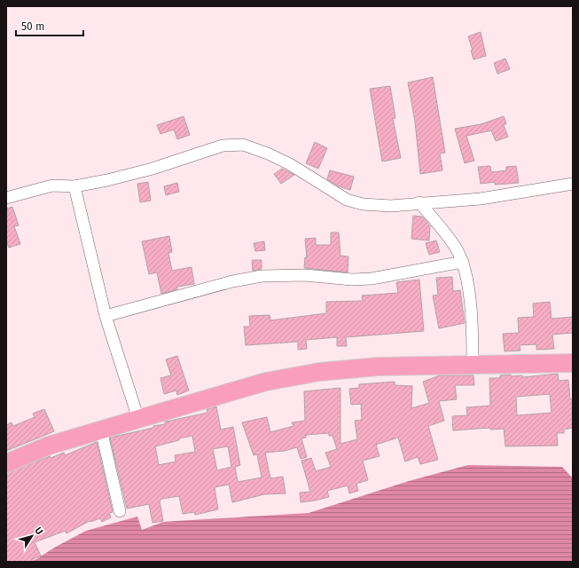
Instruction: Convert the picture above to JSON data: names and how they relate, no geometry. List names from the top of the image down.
{
  "scale_bar": "50 m",
  "north": "top right"
}
